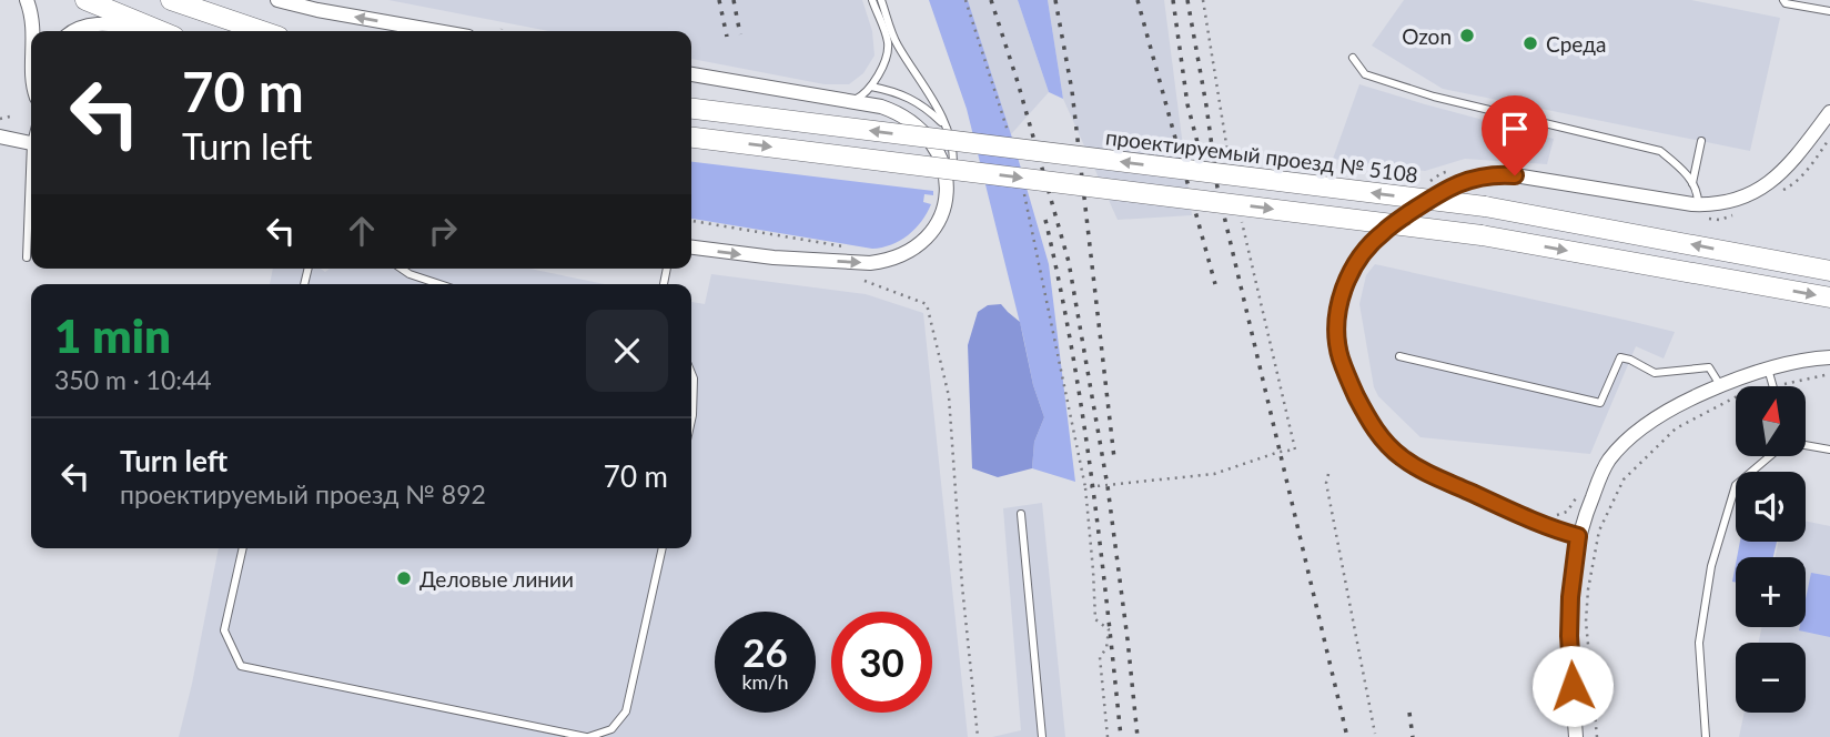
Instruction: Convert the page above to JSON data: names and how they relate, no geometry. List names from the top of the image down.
{
  "streets": {
    "main road": ["проектируемый проезд № 5108"]
  },
  "places": ["Ozon", "Среда", "Деловые линии"],
  "north": "top",
  "page": {
    "turn": ["70 m", "Turn left"],
    "heading": ["1 min", "350 m · 10:44"],
    "map_buttons": ["+", "−"],
    "list": [
      {
        "name": "Turn left",
        "note": "проектируемый проезд № 892",
        "value": "70 m"
      }
    ],
    "speed": "26 km/h",
    "limit": "30"
  }
}
